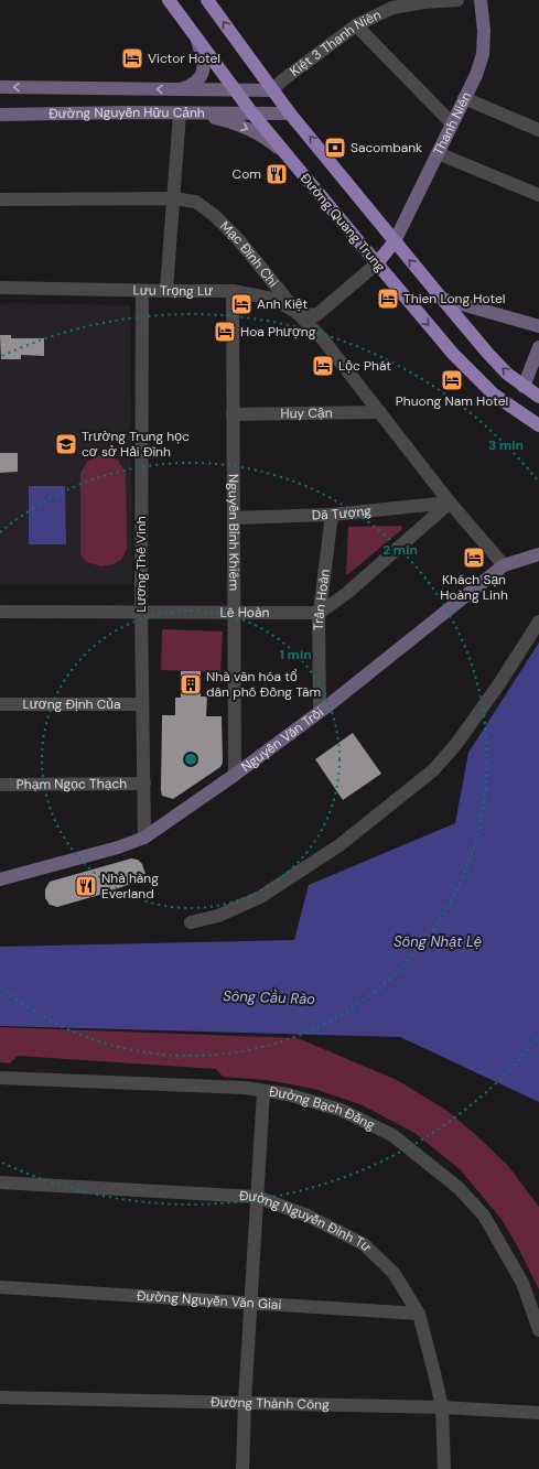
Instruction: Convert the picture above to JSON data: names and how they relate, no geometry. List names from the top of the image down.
{
  "streets": {
    "main road": ["Đường Quang Trung"],
    "street": [
      "Kiệt 3 Thanh Niên",
      "Đường Nguyễn Hữu Cảnh",
      "Thanh Niên",
      "Mạc Đĩnh Chi",
      "Lưu Trọng Lư",
      "Huy Cận",
      "Dã Tượng",
      "Nguyễn Bỉnh Khiêm",
      "Lương Thế Vinh",
      "Trần Hoàn",
      "Lê Hoàn",
      "Lương Định Của",
      "Nguyễn Văn Trỗi",
      "Phạm Ngọc Thạch",
      "Đường Bạch Đằng",
      "Đường Nguyễn Đình Tư",
      "Đường Nguyễn Văn Giai",
      "Đường Thành Công"
    ]
  },
  "crossings": [
    ["Kiệt 3 Thanh Niên", "Đường Nguyễn Hữu Cảnh"],
    ["Kiệt 3 Thanh Niên", "Đường Quang Trung"],
    ["Đường Nguyễn Hữu Cảnh", "Đường Quang Trung"],
    ["Thanh Niên", "Đường Quang Trung"],
    ["Đường Quang Trung", "Lưu Trọng Lư"],
    ["Mạc Đĩnh Chi", "Lưu Trọng Lư"],
    ["Mạc Đĩnh Chi", "Huy Cận"],
    ["Mạc Đĩnh Chi", "Dã Tượng"],
    ["Mạc Đĩnh Chi", "Nguyễn Văn Trỗi"],
    ["Lưu Trọng Lư", "Nguyễn Bỉnh Khiêm"],
    ["Lưu Trọng Lư", "Lương Thế Vinh"],
    ["Huy Cận", "Nguyễn Bỉnh Khiêm"],
    ["Dã Tượng", "Nguyễn Bỉnh Khiêm"],
    ["Dã Tượng", "Trần Hoàn"],
    ["Nguyễn Bỉnh Khiêm", "Lê Hoàn"],
    ["Nguyễn Bỉnh Khiêm", "Nguyễn Văn Trỗi"],
    ["Lương Thế Vinh", "Lê Hoàn"],
    ["Lương Thế Vinh", "Lương Định Của"],
    ["Lương Thế Vinh", "Nguyễn Văn Trỗi"],
    ["Lương Thế Vinh", "Phạm Ngọc Thạch"],
    ["Trần Hoàn", "Lê Hoàn"],
    ["Trần Hoàn", "Nguyễn Văn Trỗi"],
    ["Đường Nguyễn Đình Tư", "Đường Nguyễn Văn Giai"],
    ["Đường Nguyễn Đình Tư", "Đường Thành Công"]
  ],
  "water": ["Sông Nhật Lệ", "Sông Cầu Rào"],
  "places": {
    "hotel": [
      "Victor Hotel",
      "Thien Long Hotel",
      "Anh Kiệt",
      "Hoa Phượng",
      "Lộc Phát",
      "Phuong Nam Hotel",
      "Khách Sạn Hoàng Linh"
    ],
    "bank": ["Sacombank"],
    "restaurant": ["Com", "Nhà hàng Everland"],
    "school or university": ["Trường Trung học cơ sở Hải Đình"],
    "building": ["Nhà văn hóa tổ dân phố Đồng Tâm"]
  },
  "rings": ["3 min", "2 min", "1 min"]
}
